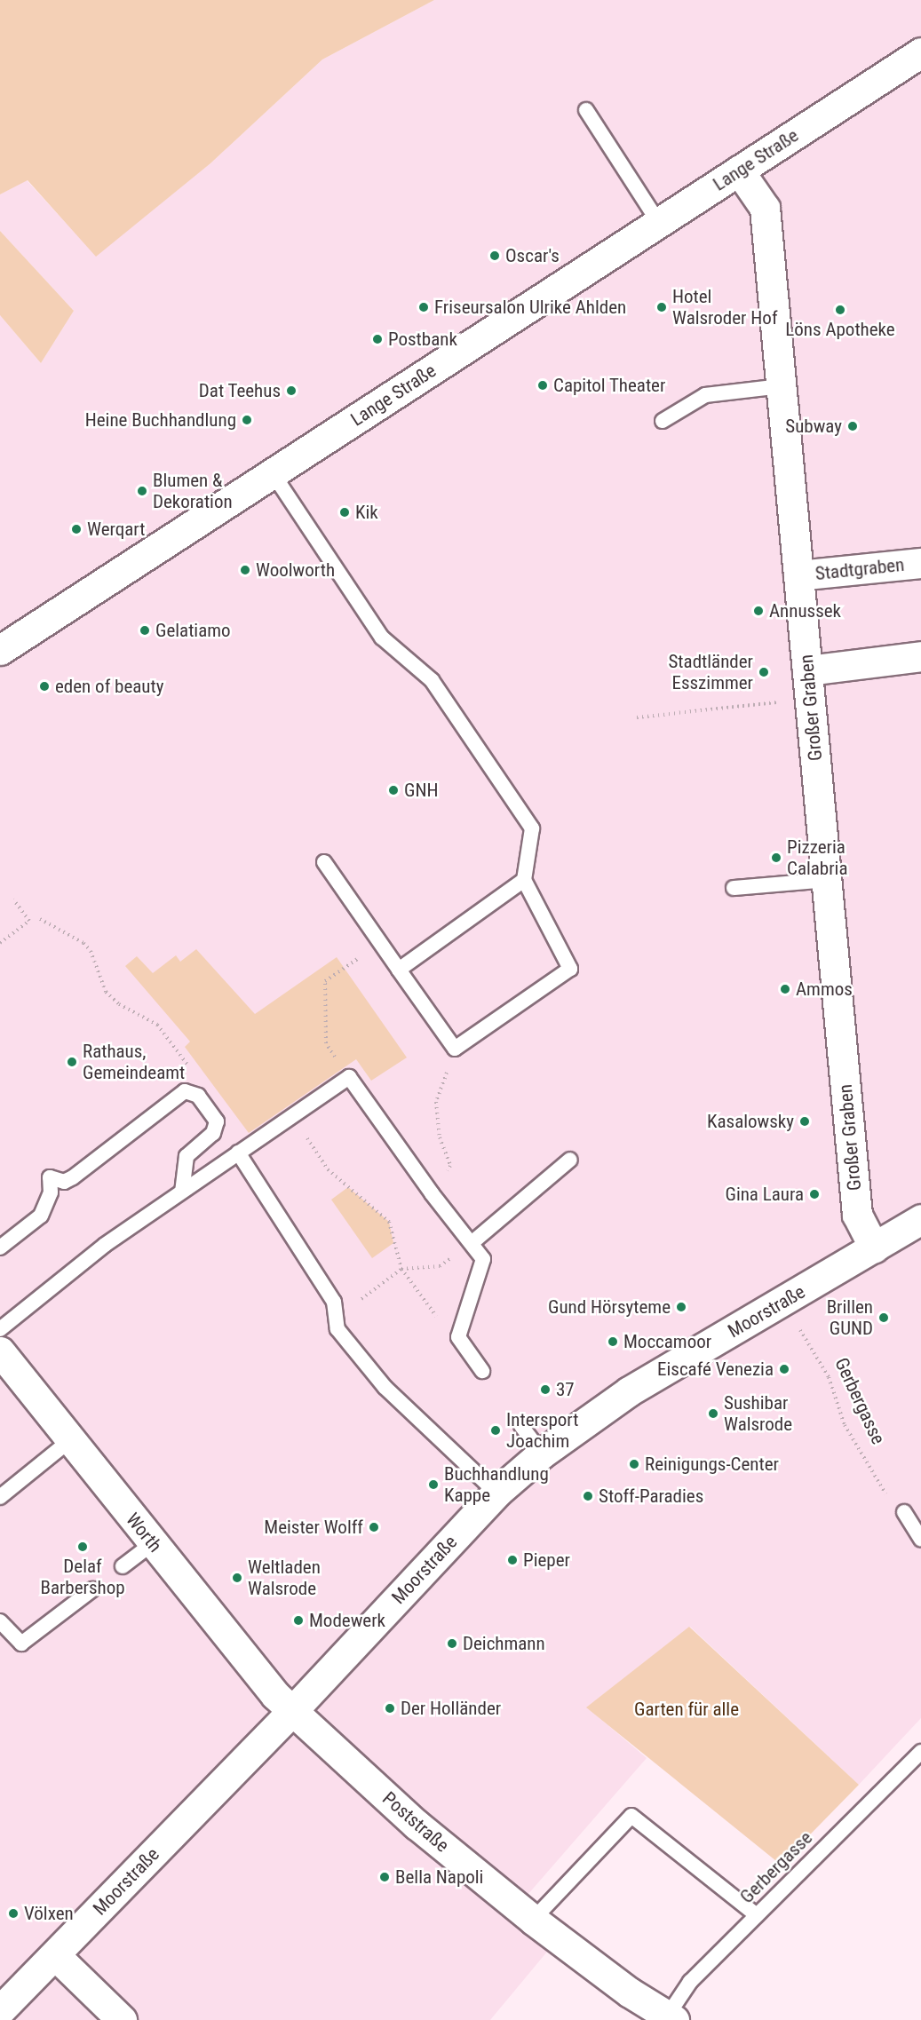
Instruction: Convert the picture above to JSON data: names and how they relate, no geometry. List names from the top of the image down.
{
  "streets": {
    "street": [
      "Lange Straße",
      "Stadtgraben",
      "Großer Graben",
      "Moorstraße",
      "Worth",
      "Poststraße"
    ],
    "lane": ["Gerbergasse"]
  },
  "crossings": [
    ["Lange Straße", "Großer Graben"],
    ["Stadtgraben", "Großer Graben"],
    ["Großer Graben", "Moorstraße"],
    ["Moorstraße", "Gerbergasse"],
    ["Moorstraße", "Worth"],
    ["Moorstraße", "Poststraße"],
    ["Gerbergasse", "Poststraße"],
    ["Worth", "Poststraße"]
  ],
  "parks": ["Garten für alle"],
  "places": [
    "Oscar's",
    "Friseursalon Ulrike Ahlden",
    "Hotel Walsroder Hof",
    "Löns Apotheke",
    "Postbank",
    "Capitol Theater",
    "Dat Teehus",
    "Heine Buchhandlung",
    "Subway",
    "Blumen & Dekoration",
    "Kik",
    "Werqart",
    "Woolworth",
    "Annussek",
    "Gelatiamo",
    "Stadtländer Esszimmer",
    "eden of beauty",
    "GNH",
    "Pizzeria Calabria",
    "Ammos",
    "Rathaus, Gemeindeamt",
    "Kasalowsky",
    "Gina Laura",
    "Gund Hörsyteme",
    "Brillen GUND",
    "Moccamoor",
    "Eiscafé Venezia",
    "37",
    "Sushibar Walsrode",
    "Intersport Joachim",
    "Reinigungs-Center",
    "Buchhandlung Kappe",
    "Stoff-Paradies",
    "Meister Wolff",
    "Delaf Barbershop",
    "Pieper",
    "Weltladen Walsrode",
    "Modewerk",
    "Deichmann",
    "Der Holländer",
    "Bella Napoli",
    "Völxen"
  ]
}
